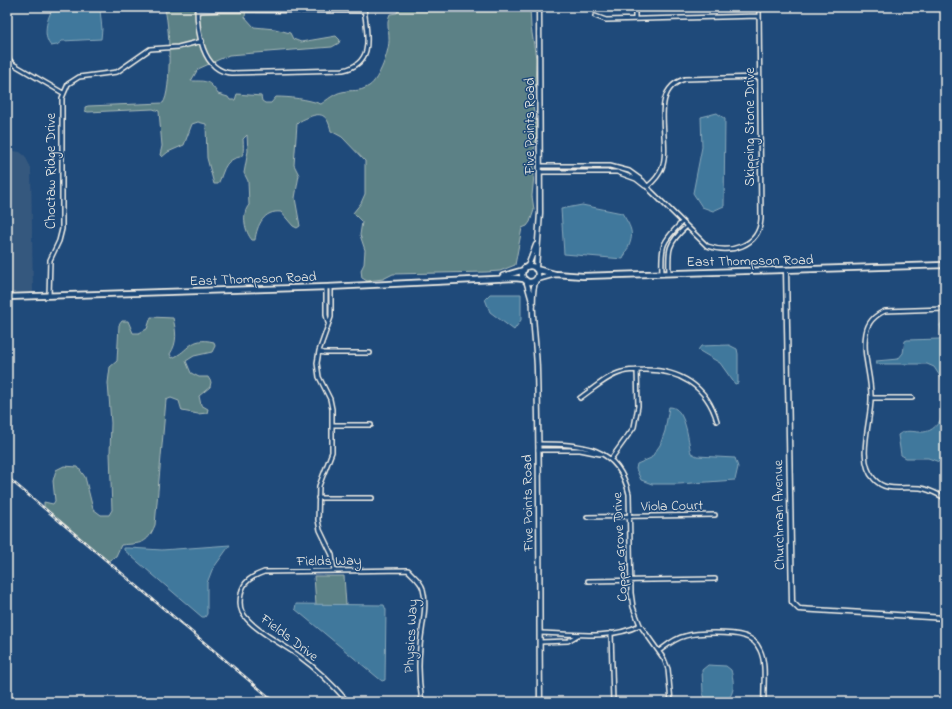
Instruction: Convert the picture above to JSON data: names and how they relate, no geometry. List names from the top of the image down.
{
  "streets": {
    "main road": ["East Thompson Road"],
    "street": [
      "Five Points Road",
      "Skipping Stone Drive",
      "Choctaw Ridge Drive",
      "Viola Court",
      "Churchman Avenue",
      "Copper Grove Drive",
      "Fields Way",
      "Physics Way",
      "Fields Drive"
    ]
  },
  "crossings": [
    ["Five Points Road", "East Thompson Road"],
    ["Five Points Road", "Copper Grove Drive"],
    ["Choctaw Ridge Drive", "East Thompson Road"],
    ["East Thompson Road", "Churchman Avenue"],
    ["Viola Court", "Copper Grove Drive"],
    ["Fields Way", "Physics Way"],
    ["Fields Way", "Fields Drive"]
  ]
}
